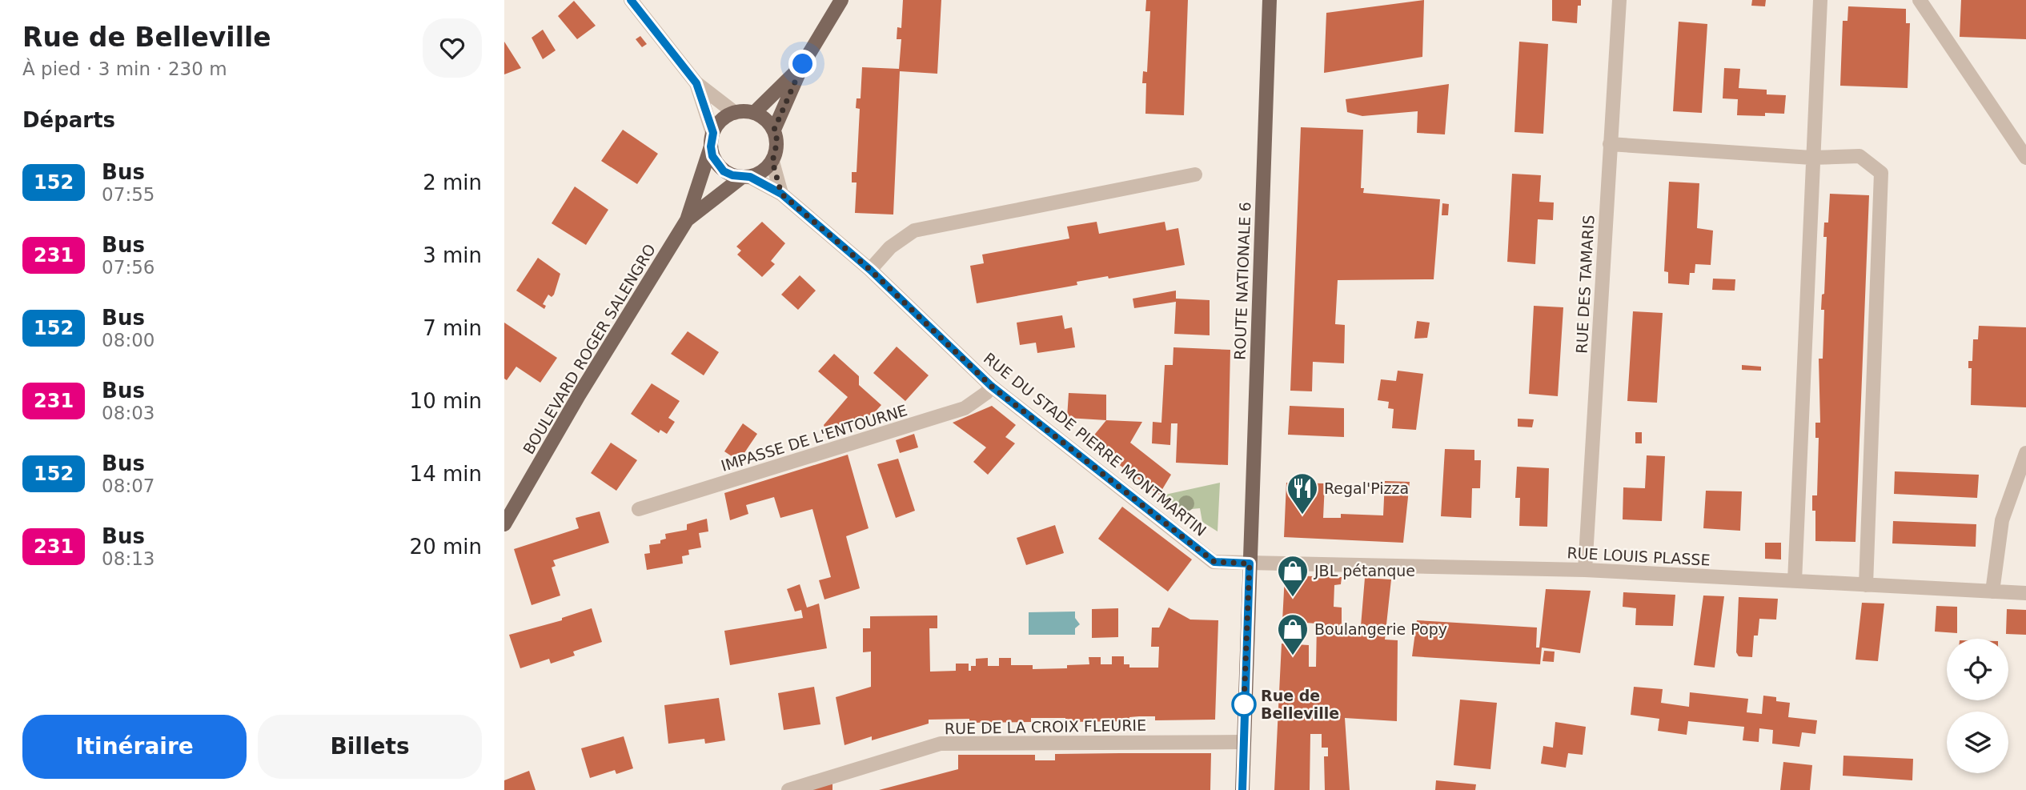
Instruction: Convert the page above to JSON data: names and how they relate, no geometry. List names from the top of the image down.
{
  "streets": {
    "main road": ["ROUTE NATIONALE 6", "BOULEVARD ROGER SALENGRO"],
    "street": [
      "RUE DES TAMARIS",
      "IMPASSE DE L'ENTOURNE",
      "RUE DU STADE PIERRE MONTMARTIN",
      "RUE LOUIS PLASSE",
      "RUE DE LA CROIX FLEURIE"
    ]
  },
  "crossings": [
    ["ROUTE NATIONALE 6", "RUE DU STADE PIERRE MONTMARTIN"],
    ["ROUTE NATIONALE 6", "RUE LOUIS PLASSE"],
    ["RUE DES TAMARIS", "RUE LOUIS PLASSE"],
    ["BOULEVARD ROGER SALENGRO", "RUE DU STADE PIERRE MONTMARTIN"],
    ["IMPASSE DE L'ENTOURNE", "RUE DU STADE PIERRE MONTMARTIN"],
    ["RUE DU STADE PIERRE MONTMARTIN", "RUE LOUIS PLASSE"]
  ],
  "places": {
    "restaurant": ["Regal'Pizza"],
    "shop": ["JBL pétanque", "Boulangerie Popy"],
    "other": ["Rue de Belleville"]
  },
  "lines": ["bus line 152"],
  "page": {
    "heading": [
      ["Rue de Belleville", "À pied · 3 min · 230 m"],
      "Départs"
    ],
    "list": [
      {
        "mark": "152",
        "name": "Bus",
        "note": "07:55",
        "value": "2 min"
      },
      {
        "mark": "231",
        "name": "Bus",
        "note": "07:56",
        "value": "3 min"
      },
      {
        "mark": "152",
        "name": "Bus",
        "note": "08:00",
        "value": "7 min"
      },
      {
        "mark": "231",
        "name": "Bus",
        "note": "08:03",
        "value": "10 min"
      },
      {
        "mark": "152",
        "name": "Bus",
        "note": "08:07",
        "value": "14 min"
      },
      {
        "mark": "231",
        "name": "Bus",
        "note": "08:13",
        "value": "20 min"
      }
    ],
    "buttons": ["Itinéraire", "Billets"]
  }
}
